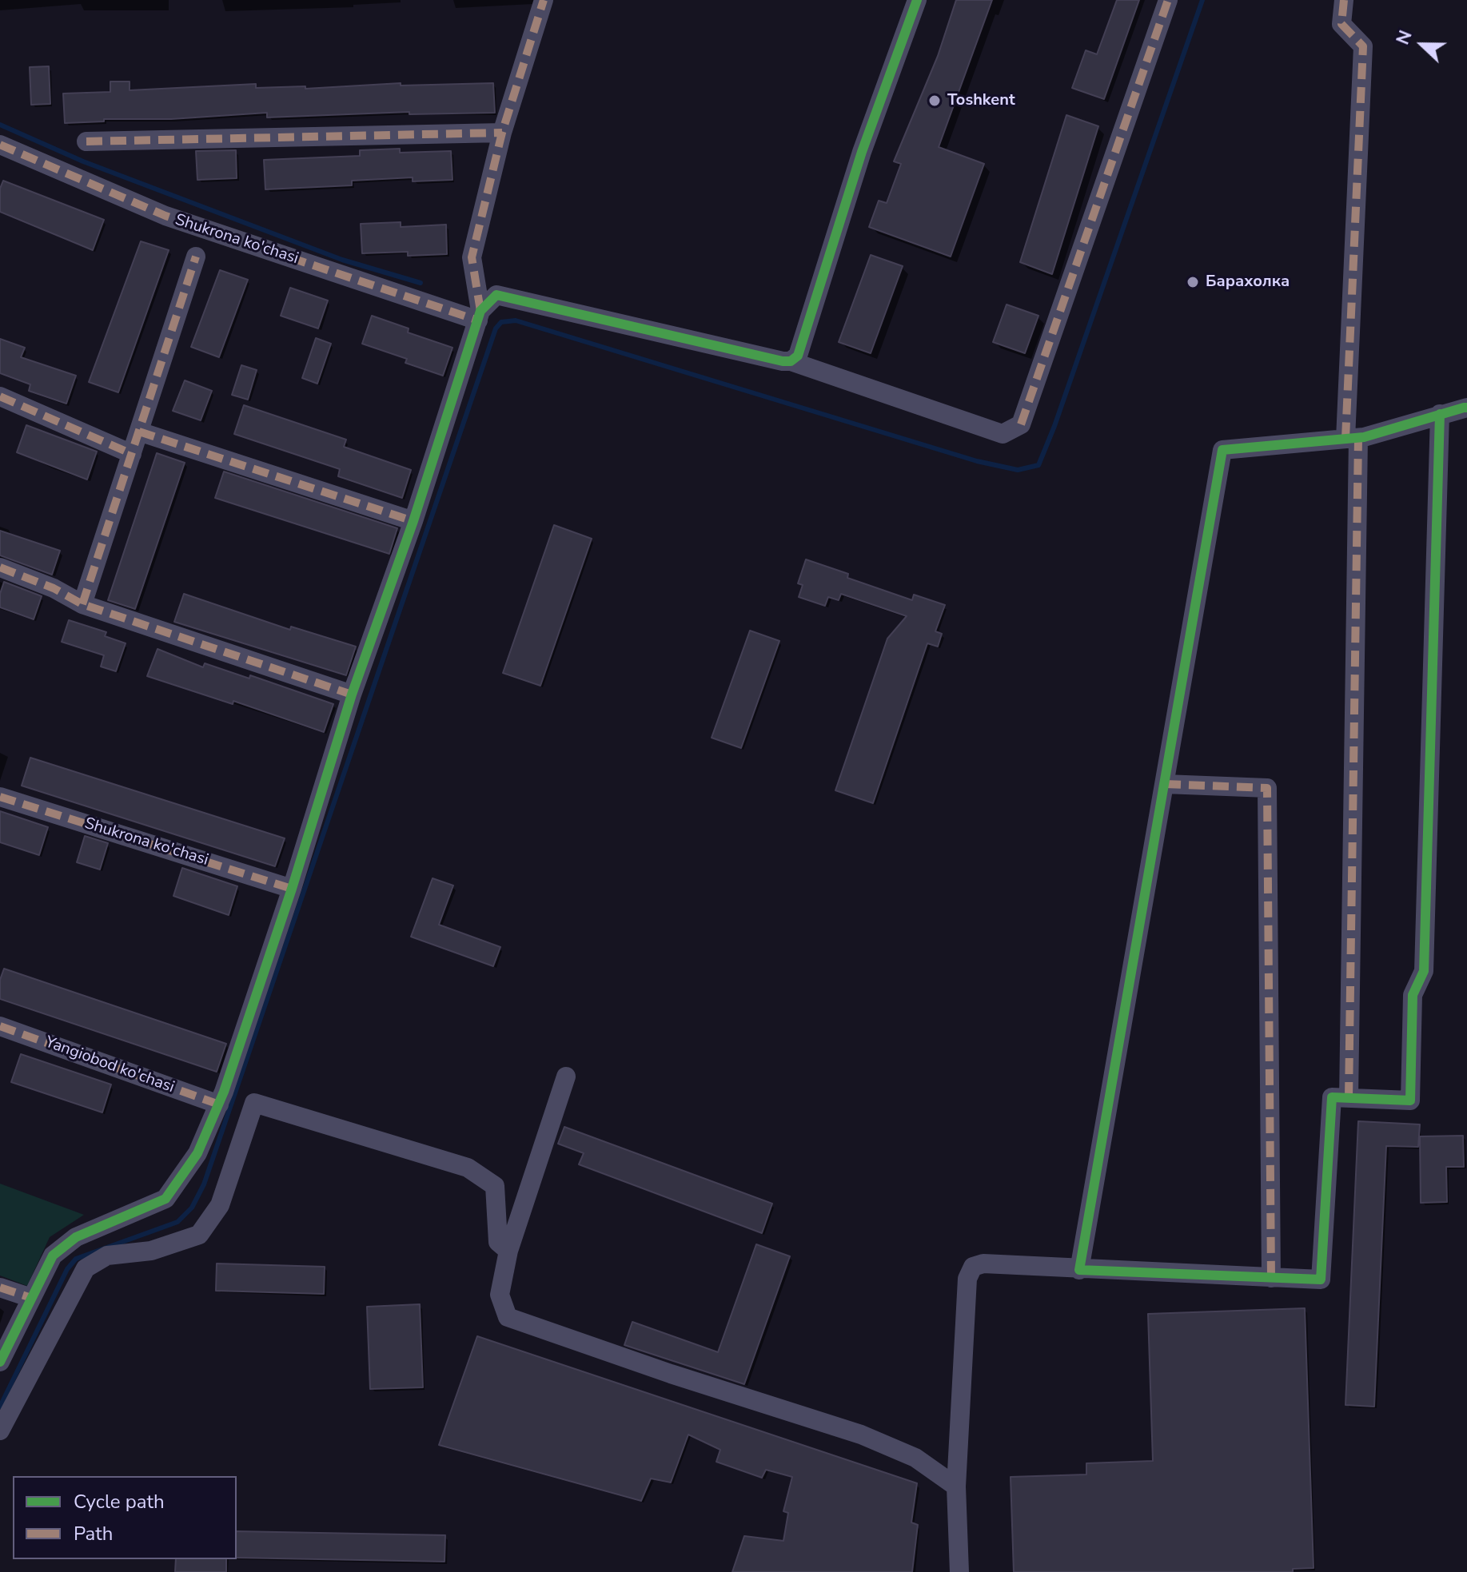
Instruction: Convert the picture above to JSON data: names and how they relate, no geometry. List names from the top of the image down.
{
  "streets": {
    "street": ["Shukrona ko'chasi", "Yangiobod ko'chasi"]
  },
  "places": ["Toshkent", "Барахолка"],
  "legend": ["Cycle path", "Path"],
  "north": "left"
}
